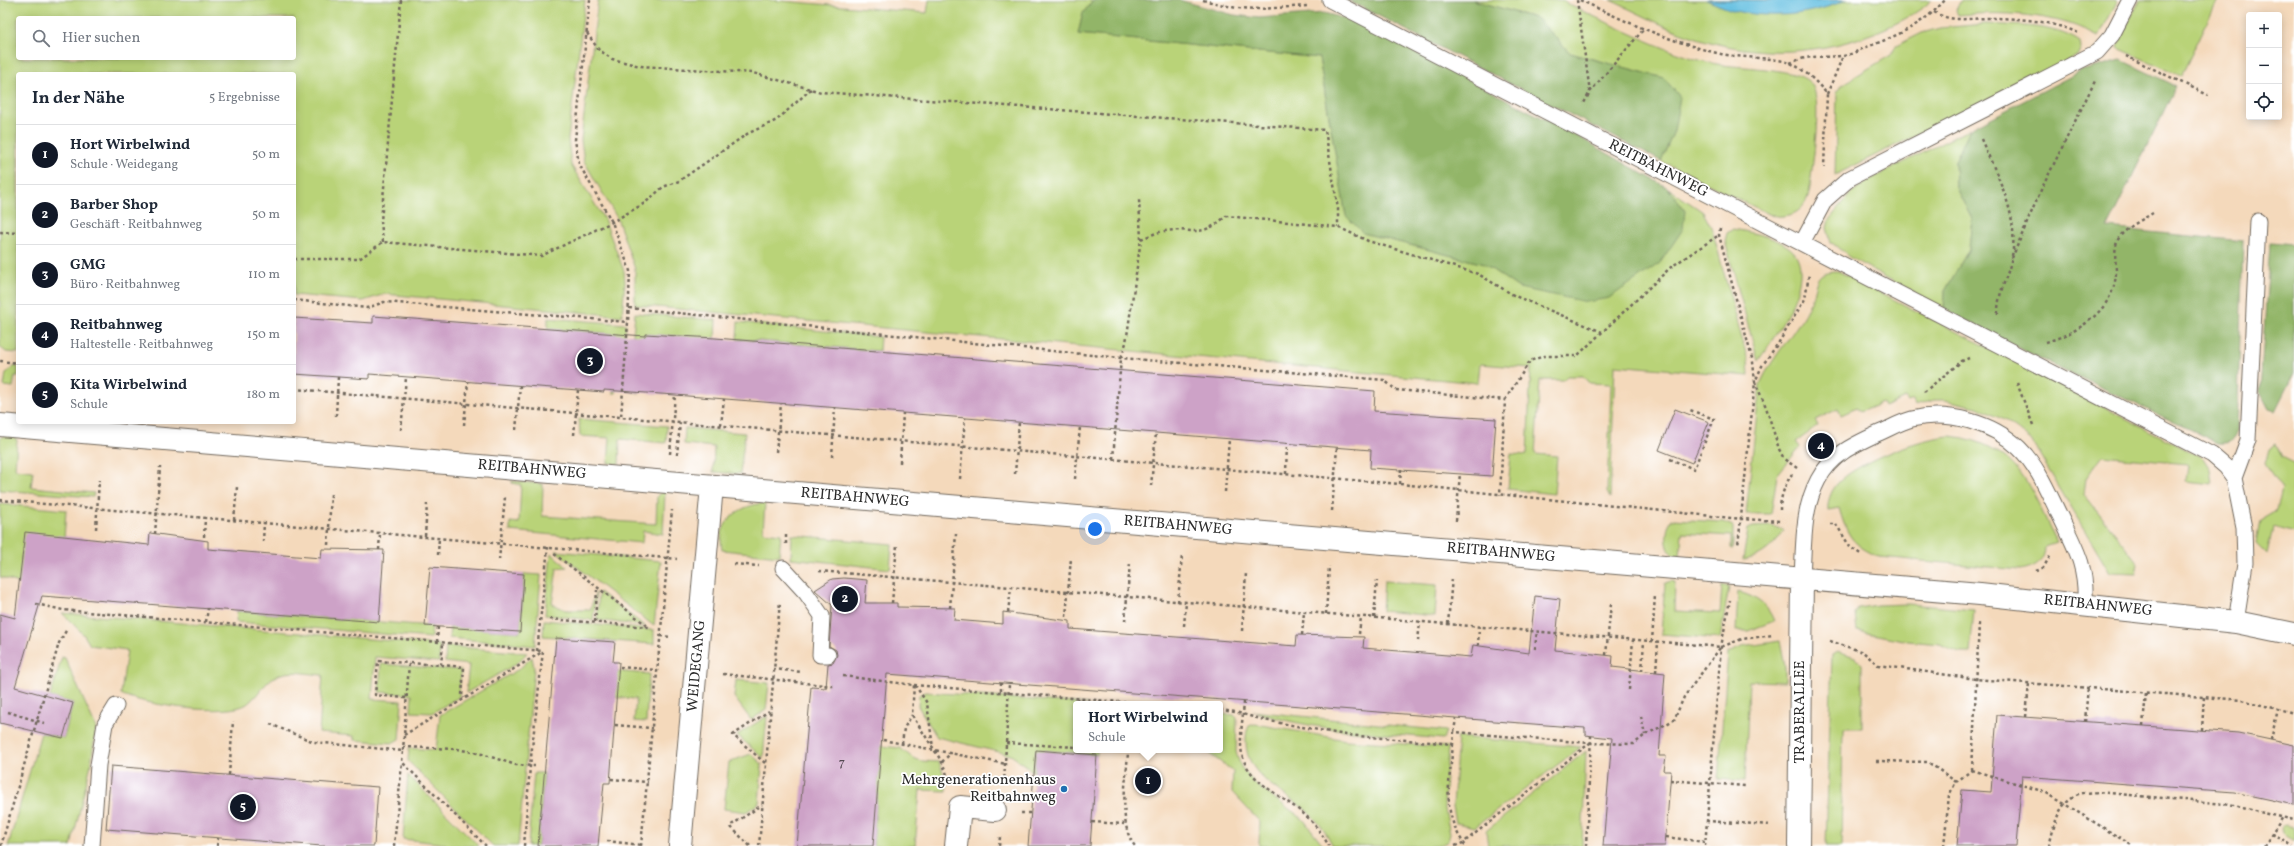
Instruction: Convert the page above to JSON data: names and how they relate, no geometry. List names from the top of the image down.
{
  "streets": {
    "street": ["REITBAHNWEG", "WEIDEGANG", "TRABERALLEE"]
  },
  "crossings": [
    ["REITBAHNWEG", "WEIDEGANG"],
    ["REITBAHNWEG", "TRABERALLEE"]
  ],
  "places": ["Mehrgenerationenhaus Reitbahnweg"],
  "house_numbers": ["7"],
  "page": {
    "map_buttons": ["+", "−"],
    "search": "Hier suchen",
    "heading": ["In der Nähe", "5 Ergebnisse"],
    "list": [
      {
        "mark": "1",
        "name": "Hort Wirbelwind",
        "note": "Schule · Weidegang",
        "value": "50 m"
      },
      {
        "mark": "2",
        "name": "Barber Shop",
        "note": "Geschäft · Reitbahnweg",
        "value": "50 m"
      },
      {
        "mark": "3",
        "name": "GMG",
        "note": "Büro · Reitbahnweg",
        "value": "110 m"
      },
      {
        "mark": "4",
        "name": "Reitbahnweg",
        "note": "Haltestelle · Reitbahnweg",
        "value": "150 m"
      },
      {
        "mark": "5",
        "name": "Kita Wirbelwind",
        "note": "Schule",
        "value": "180 m"
      }
    ],
    "pins": [
      "3",
      "4",
      "2",
      "1",
      "5"
    ],
    "popup": ["Hort Wirbelwind", "Schule"]
  }
}
